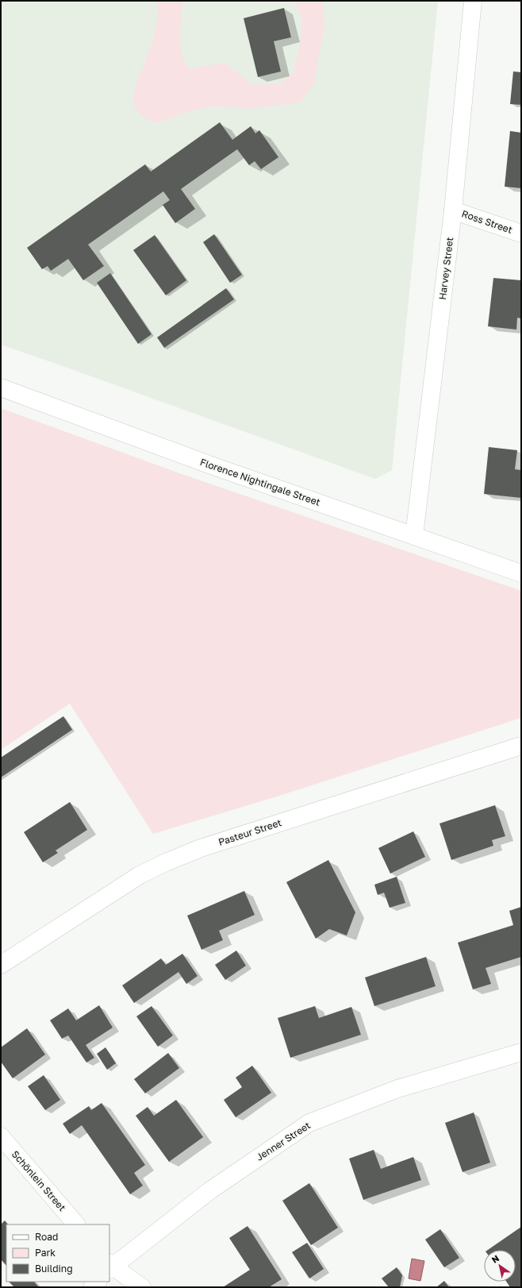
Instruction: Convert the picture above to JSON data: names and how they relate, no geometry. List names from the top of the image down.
{
  "streets": {
    "street": [
      "Ross Street",
      "Harvey Street",
      "Florence Nightingale Street",
      "Pasteur Street",
      "Jenner Street",
      "Schönlein Street"
    ]
  },
  "crossings": [
    ["Ross Street", "Harvey Street"],
    ["Harvey Street", "Florence Nightingale Street"]
  ],
  "legend": ["Road", "Park", "Building"],
  "north": "top left"
}
